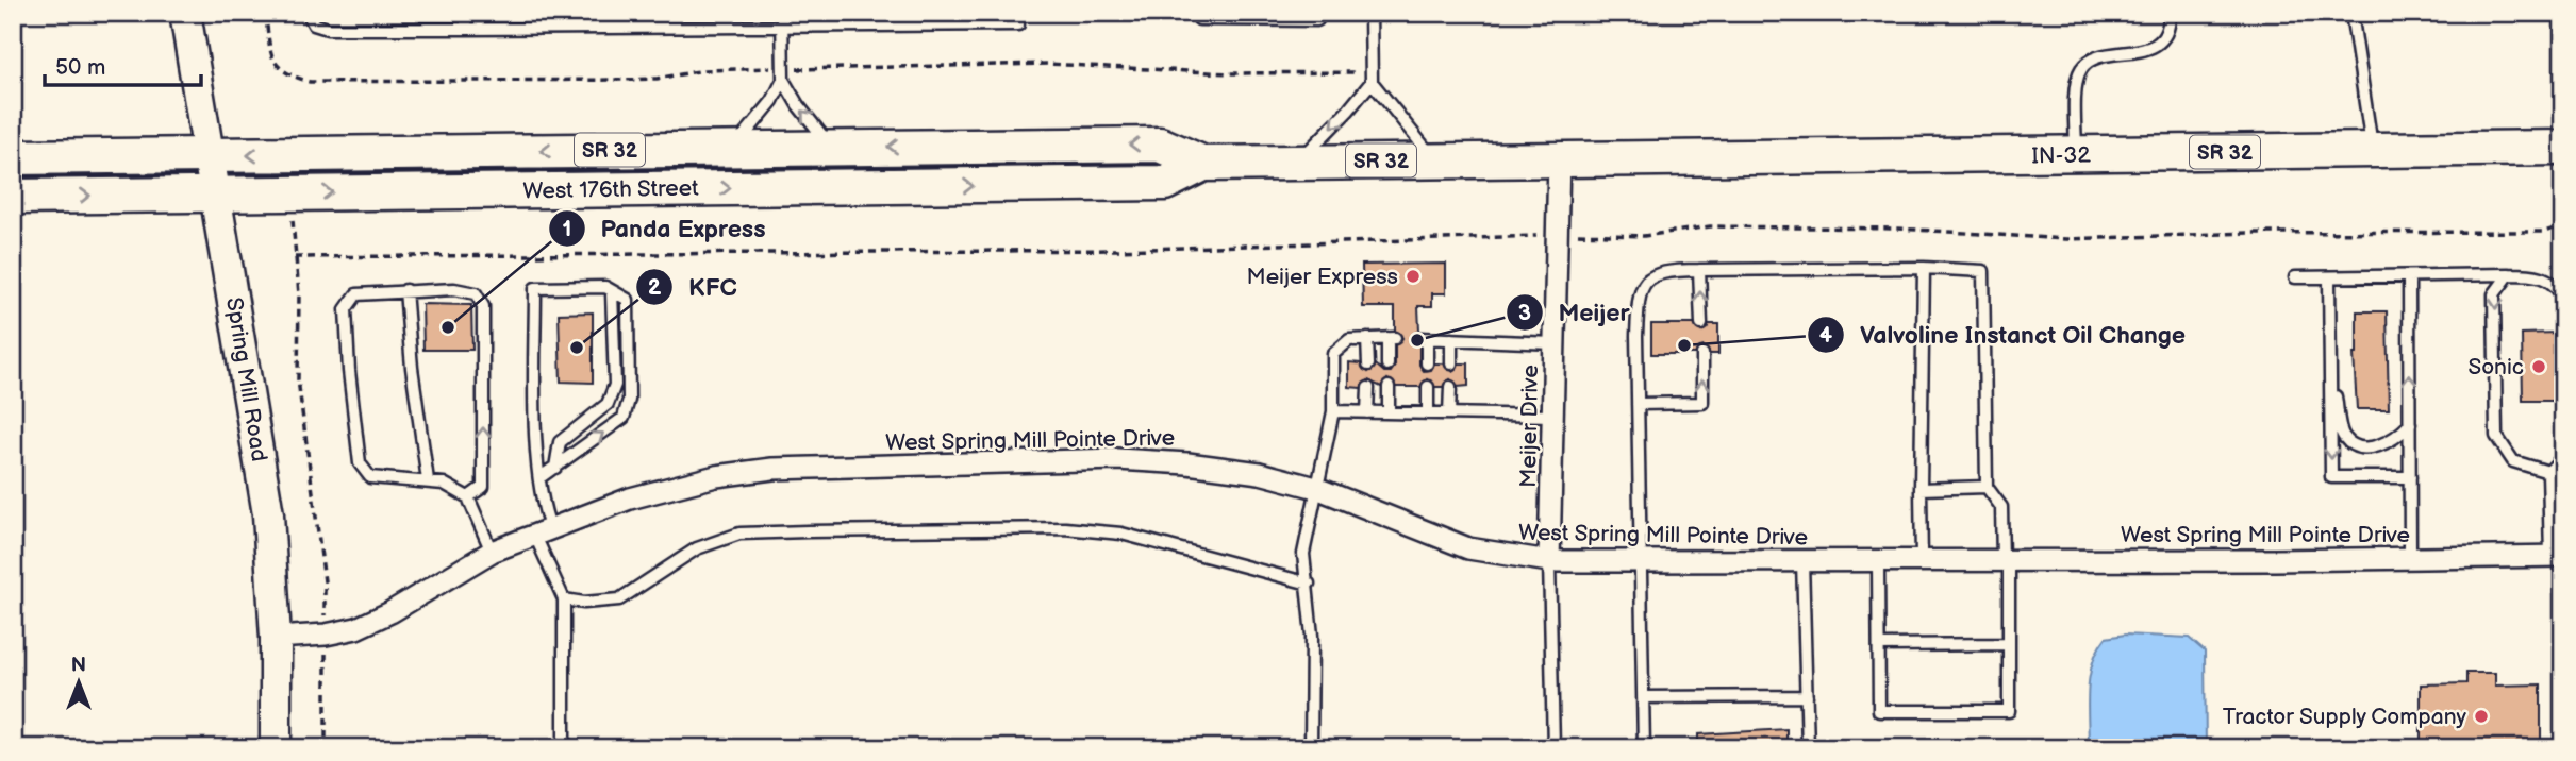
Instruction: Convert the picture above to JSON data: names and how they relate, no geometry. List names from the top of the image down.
{
  "streets": {
    "main road": ["SR 32", "IN-32", "West 176th Street"],
    "street": ["Spring Mill Road", "Meijer Drive", "West Spring Mill Pointe Drive"]
  },
  "crossings": [
    ["IN-32", "West 176th Street"],
    ["IN-32", "Meijer Drive"],
    ["West 176th Street", "Spring Mill Road"],
    ["West 176th Street", "Meijer Drive"],
    ["Spring Mill Road", "West Spring Mill Pointe Drive"],
    ["Meijer Drive", "West Spring Mill Pointe Drive"]
  ],
  "places": [
    "Meijer Express",
    "Panda Express",
    "Meijer",
    "Valvoline Instanct Oil Change",
    "KFC",
    "Sonic",
    "Tractor Supply Company"
  ],
  "scale_bar": "50 m",
  "north": "top"
}
